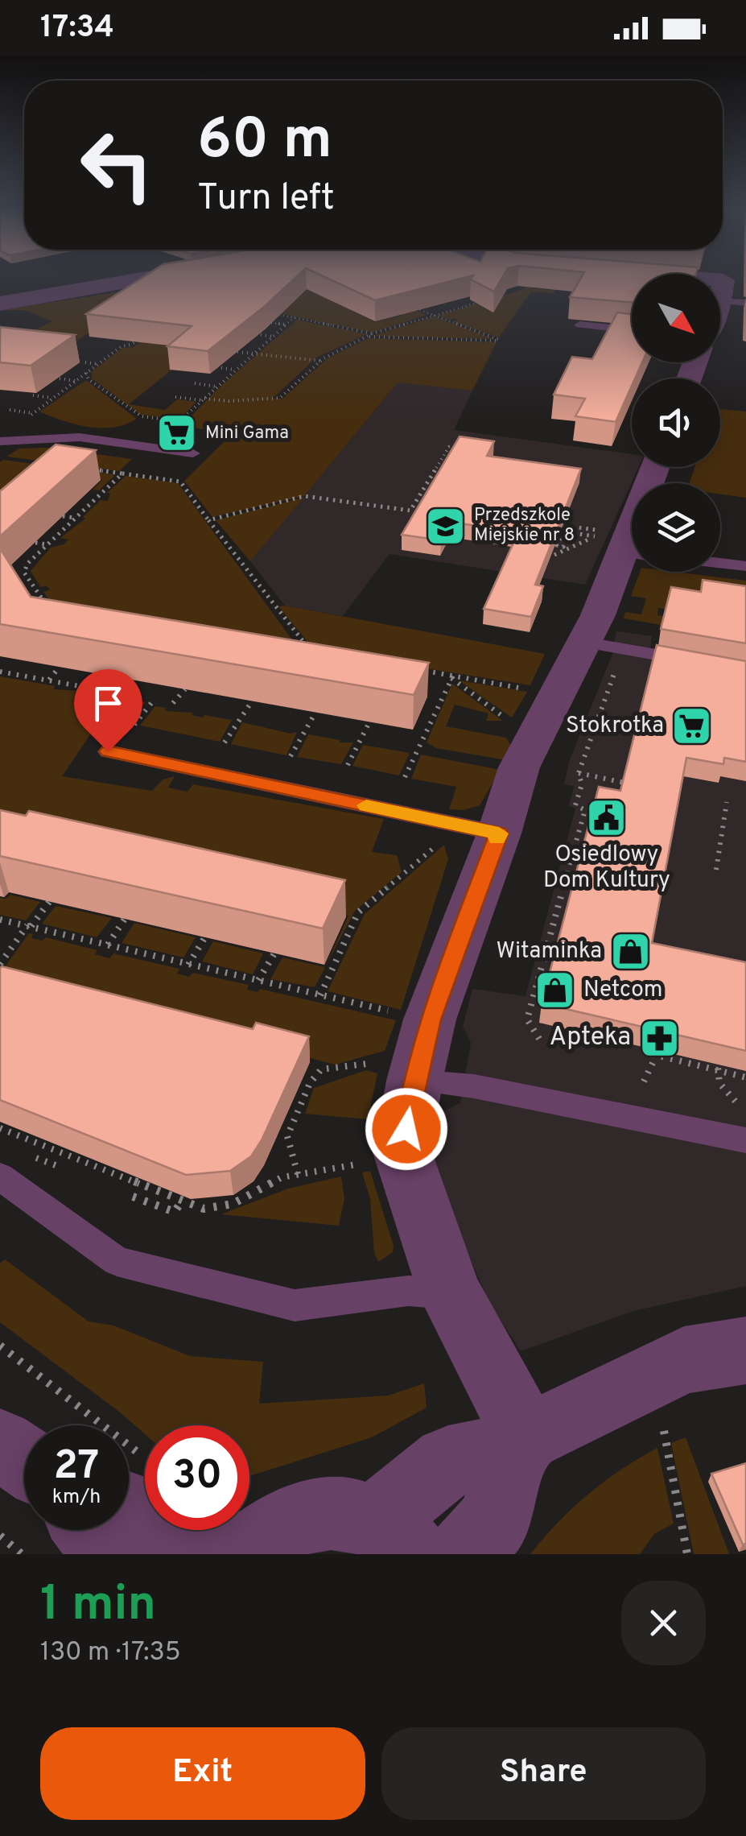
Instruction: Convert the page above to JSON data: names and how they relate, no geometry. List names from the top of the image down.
{
  "places": {
    "supermarket": ["Mini Gama", "Stokrotka"],
    "school or university": ["Przedszkole Miejskie nr 8"],
    "public building": ["Osiedlowy Dom Kultury"],
    "shop": ["Witaminka", "Netcom"],
    "pharmacy": ["Apteka"]
  },
  "north": "bottom right",
  "page": {
    "status": "17:34",
    "turn": ["60 m", "Turn left"],
    "speed": "27 km/h",
    "limit": "30",
    "heading": ["1 min", "130 m · 17:35"],
    "buttons": ["Exit", "Share"]
  }
}
